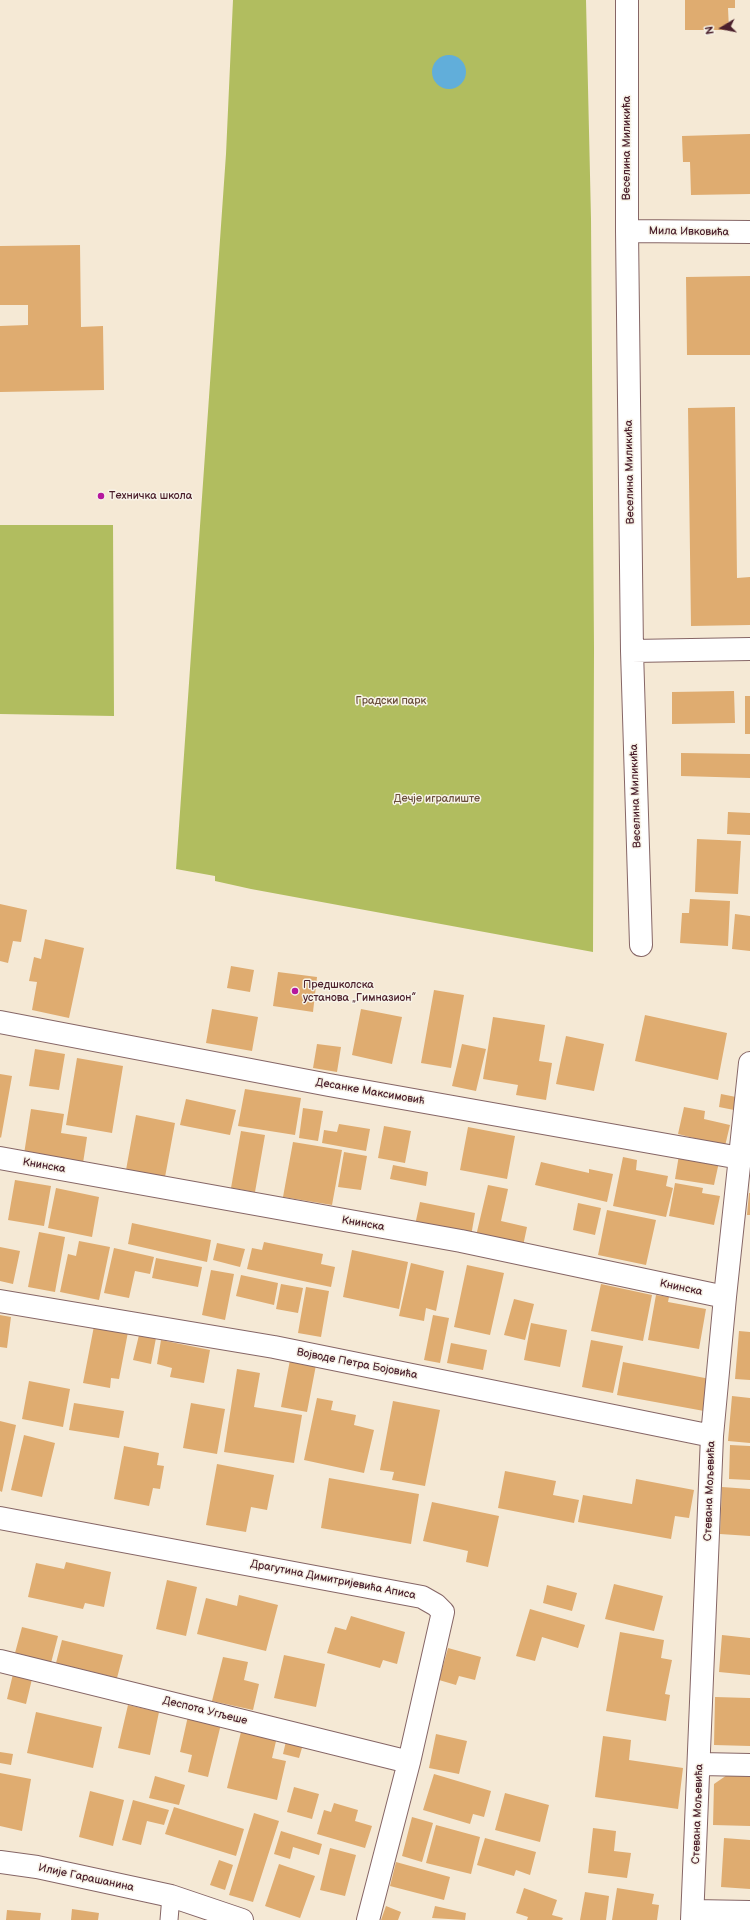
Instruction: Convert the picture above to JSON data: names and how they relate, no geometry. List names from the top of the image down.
{
  "streets": {
    "street": [
      "Веселина Миликића",
      "Мила Ивковића",
      "Десанке Максимовић",
      "Книнска",
      "Војводе Петра Бојовића",
      "Стевана Мољевића",
      "Драгутина Димитријевића Аписа",
      "Деспота Угљеше",
      "Илије Гарашанина"
    ]
  },
  "crossings": [
    ["Веселина Миликића", "Мила Ивковића"],
    ["Десанке Максимовић", "Стевана Мољевића"],
    ["Книнска", "Стевана Мољевића"],
    ["Војводе Петра Бојовића", "Стевана Мољевића"],
    ["Драгутина Димитријевића Аписа", "Деспота Угљеше"]
  ],
  "parks": ["Градски парк", "Дечје игралиште"],
  "places": ["Техничка школа", "Предшколска установа „Гимназион”"],
  "north": "left"
}
